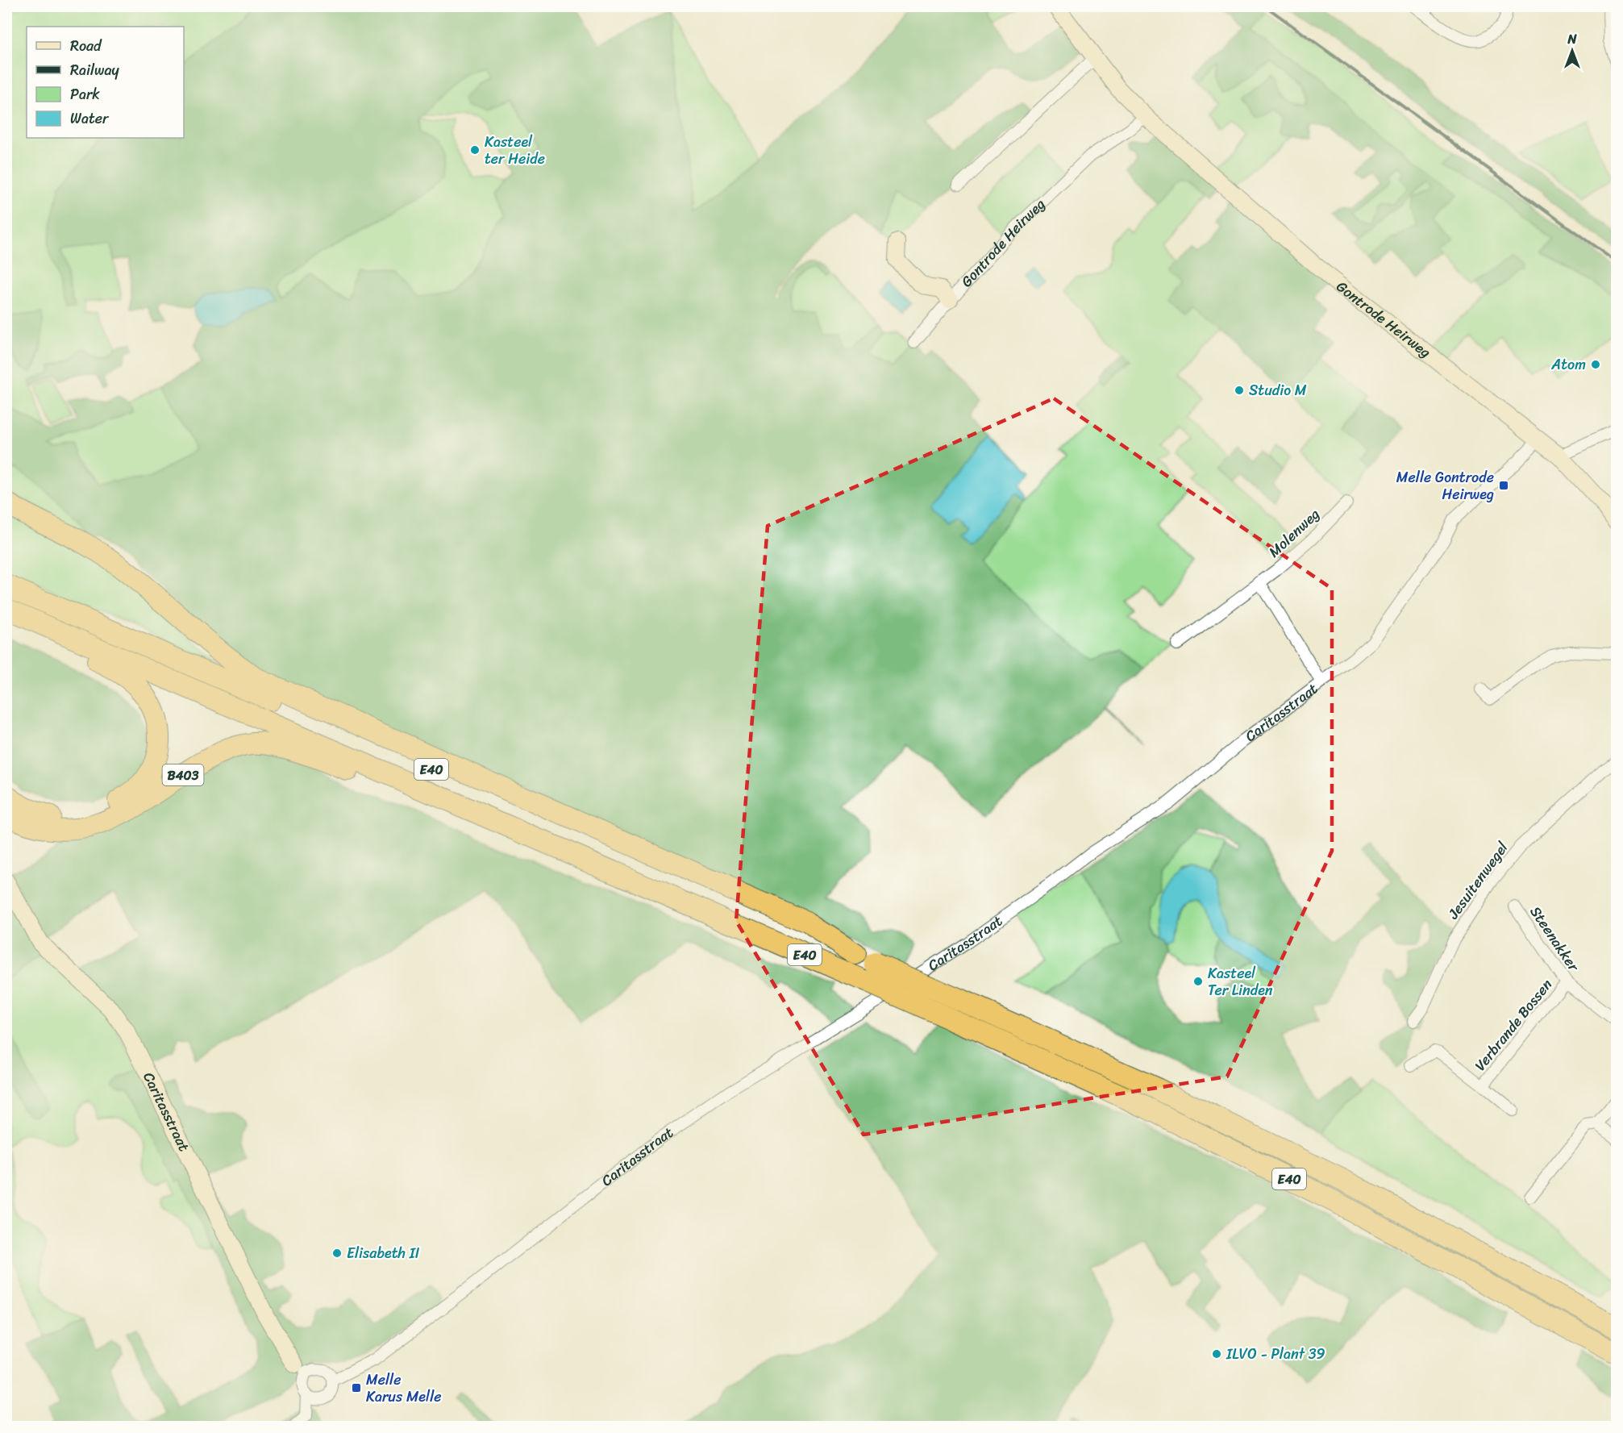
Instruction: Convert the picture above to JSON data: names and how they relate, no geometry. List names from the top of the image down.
{
  "streets": {
    "highway": ["E40", "B403"],
    "street": [
      "Gontrode Heirweg",
      "Molenweg",
      "Caritasstraat",
      "Jesuitenwegel",
      "Steenakker",
      "Verbrande Bossen"
    ]
  },
  "crossings": [
    ["Gontrode Heirweg", "Caritasstraat"],
    ["E40", "B403"],
    ["Steenakker", "Verbrande Bossen"]
  ],
  "places": {
    "other": [
      "Kasteel ter Heide",
      "Atom",
      "Studio M",
      "Kasteel Ter Linden",
      "Elisabeth II",
      "ILVO - Plant 39"
    ],
    "transit": ["Melle Gontrode Heirweg", "Melle Karus Melle"]
  },
  "legend": [
    "Road",
    "Railway",
    "Park",
    "Water"
  ],
  "north": "top"
}
